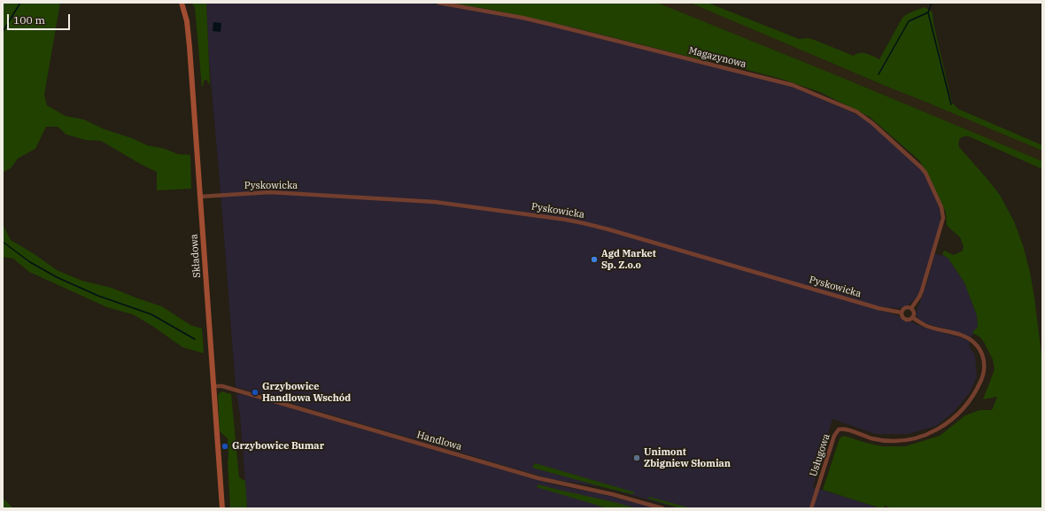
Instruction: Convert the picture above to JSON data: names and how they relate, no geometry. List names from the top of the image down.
{
  "streets": {
    "main road": ["Składowa"],
    "street": [
      "Magazynowa",
      "Pyskowicka",
      "Handlowa",
      "Usługowa"
    ]
  },
  "crossings": [
    ["Magazynowa", "Pyskowicka"],
    ["Magazynowa", "Usługowa"],
    ["Pyskowicka", "Składowa"],
    ["Pyskowicka", "Usługowa"],
    ["Składowa", "Handlowa"]
  ],
  "places": [
    "Agd Market Sp. Z.o.o",
    "Grzybowice Handlowa Wschód",
    "Grzybowice Bumar",
    "Unimont Zbigniew Słomian"
  ],
  "scale_bar": "100 m"
}
